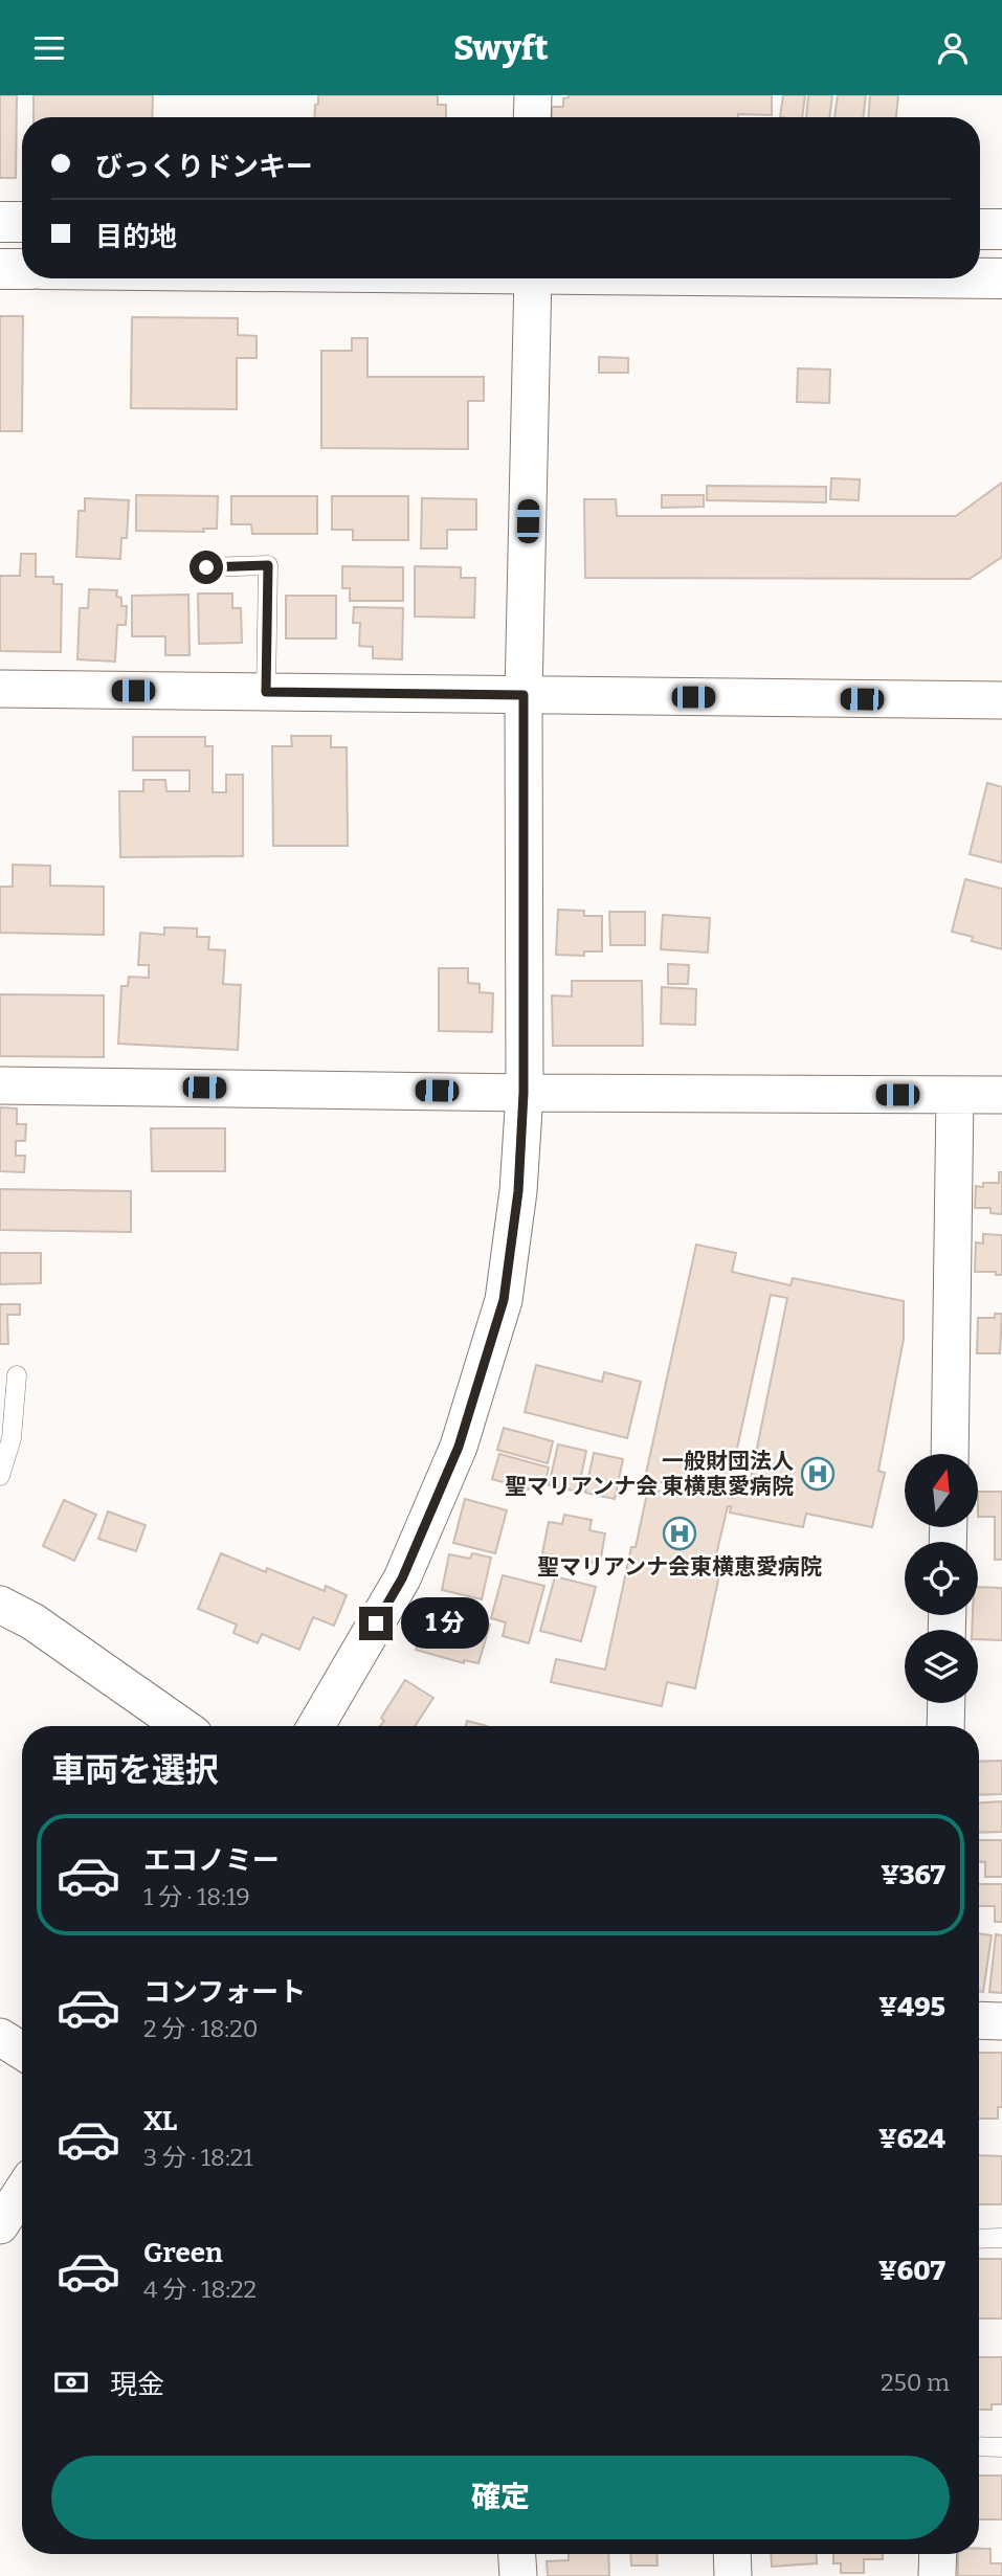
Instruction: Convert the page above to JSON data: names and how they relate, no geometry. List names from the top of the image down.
{
  "places": {
    "hospital": ["一般財団法人 聖マリアンナ会 東横恵愛病院", "聖マリアンナ会東横恵愛病院"]
  },
  "north": "top",
  "page": {
    "header": "Swyft",
    "banner": ["びっくりドンキー", "目的地"],
    "bubble": "1 分",
    "heading": "車両を選択",
    "list": [
      {
        "name": "エコノミー",
        "note": "1 分 · 18:19",
        "value": "¥367"
      },
      {
        "name": "コンフォート",
        "note": "2 分 · 18:20",
        "value": "¥495"
      },
      {
        "name": "XL",
        "note": "3 分 · 18:21",
        "value": "¥624"
      },
      {
        "name": "Green",
        "note": "4 分 · 18:22",
        "value": "¥607"
      }
    ],
    "pay": ["現金", "250 m"],
    "buttons": "確定"
  }
}
